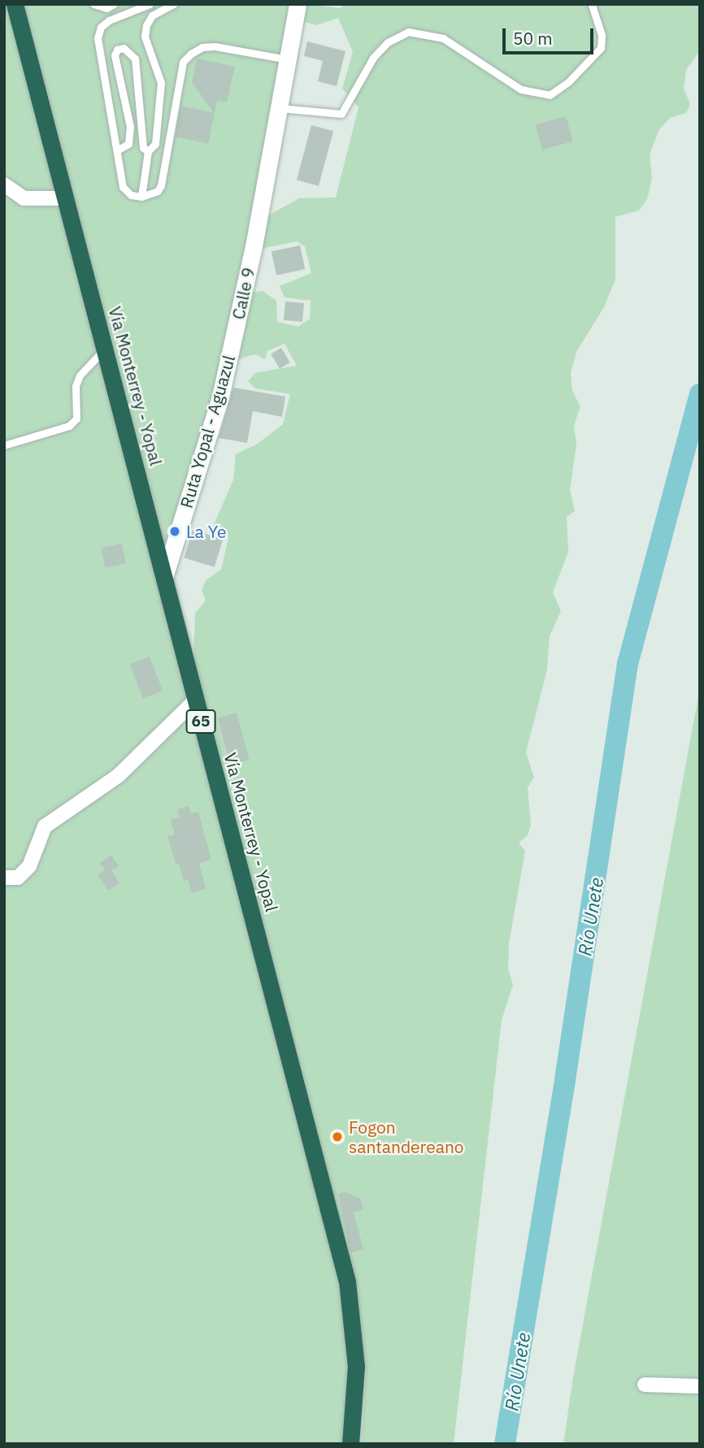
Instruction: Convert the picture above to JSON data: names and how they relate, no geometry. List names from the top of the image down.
{
  "streets": {
    "highway": ["Vía Monterrey - Yopal", "65"],
    "lane": ["Ruta Yopal - Aguazul"]
  },
  "crossings": [
    ["Vía Monterrey - Yopal", "Ruta Yopal - Aguazul"]
  ],
  "water": ["Río Unete"],
  "places": ["La Ye", "Fogon santandereano"],
  "scale_bar": "50 m"
}
